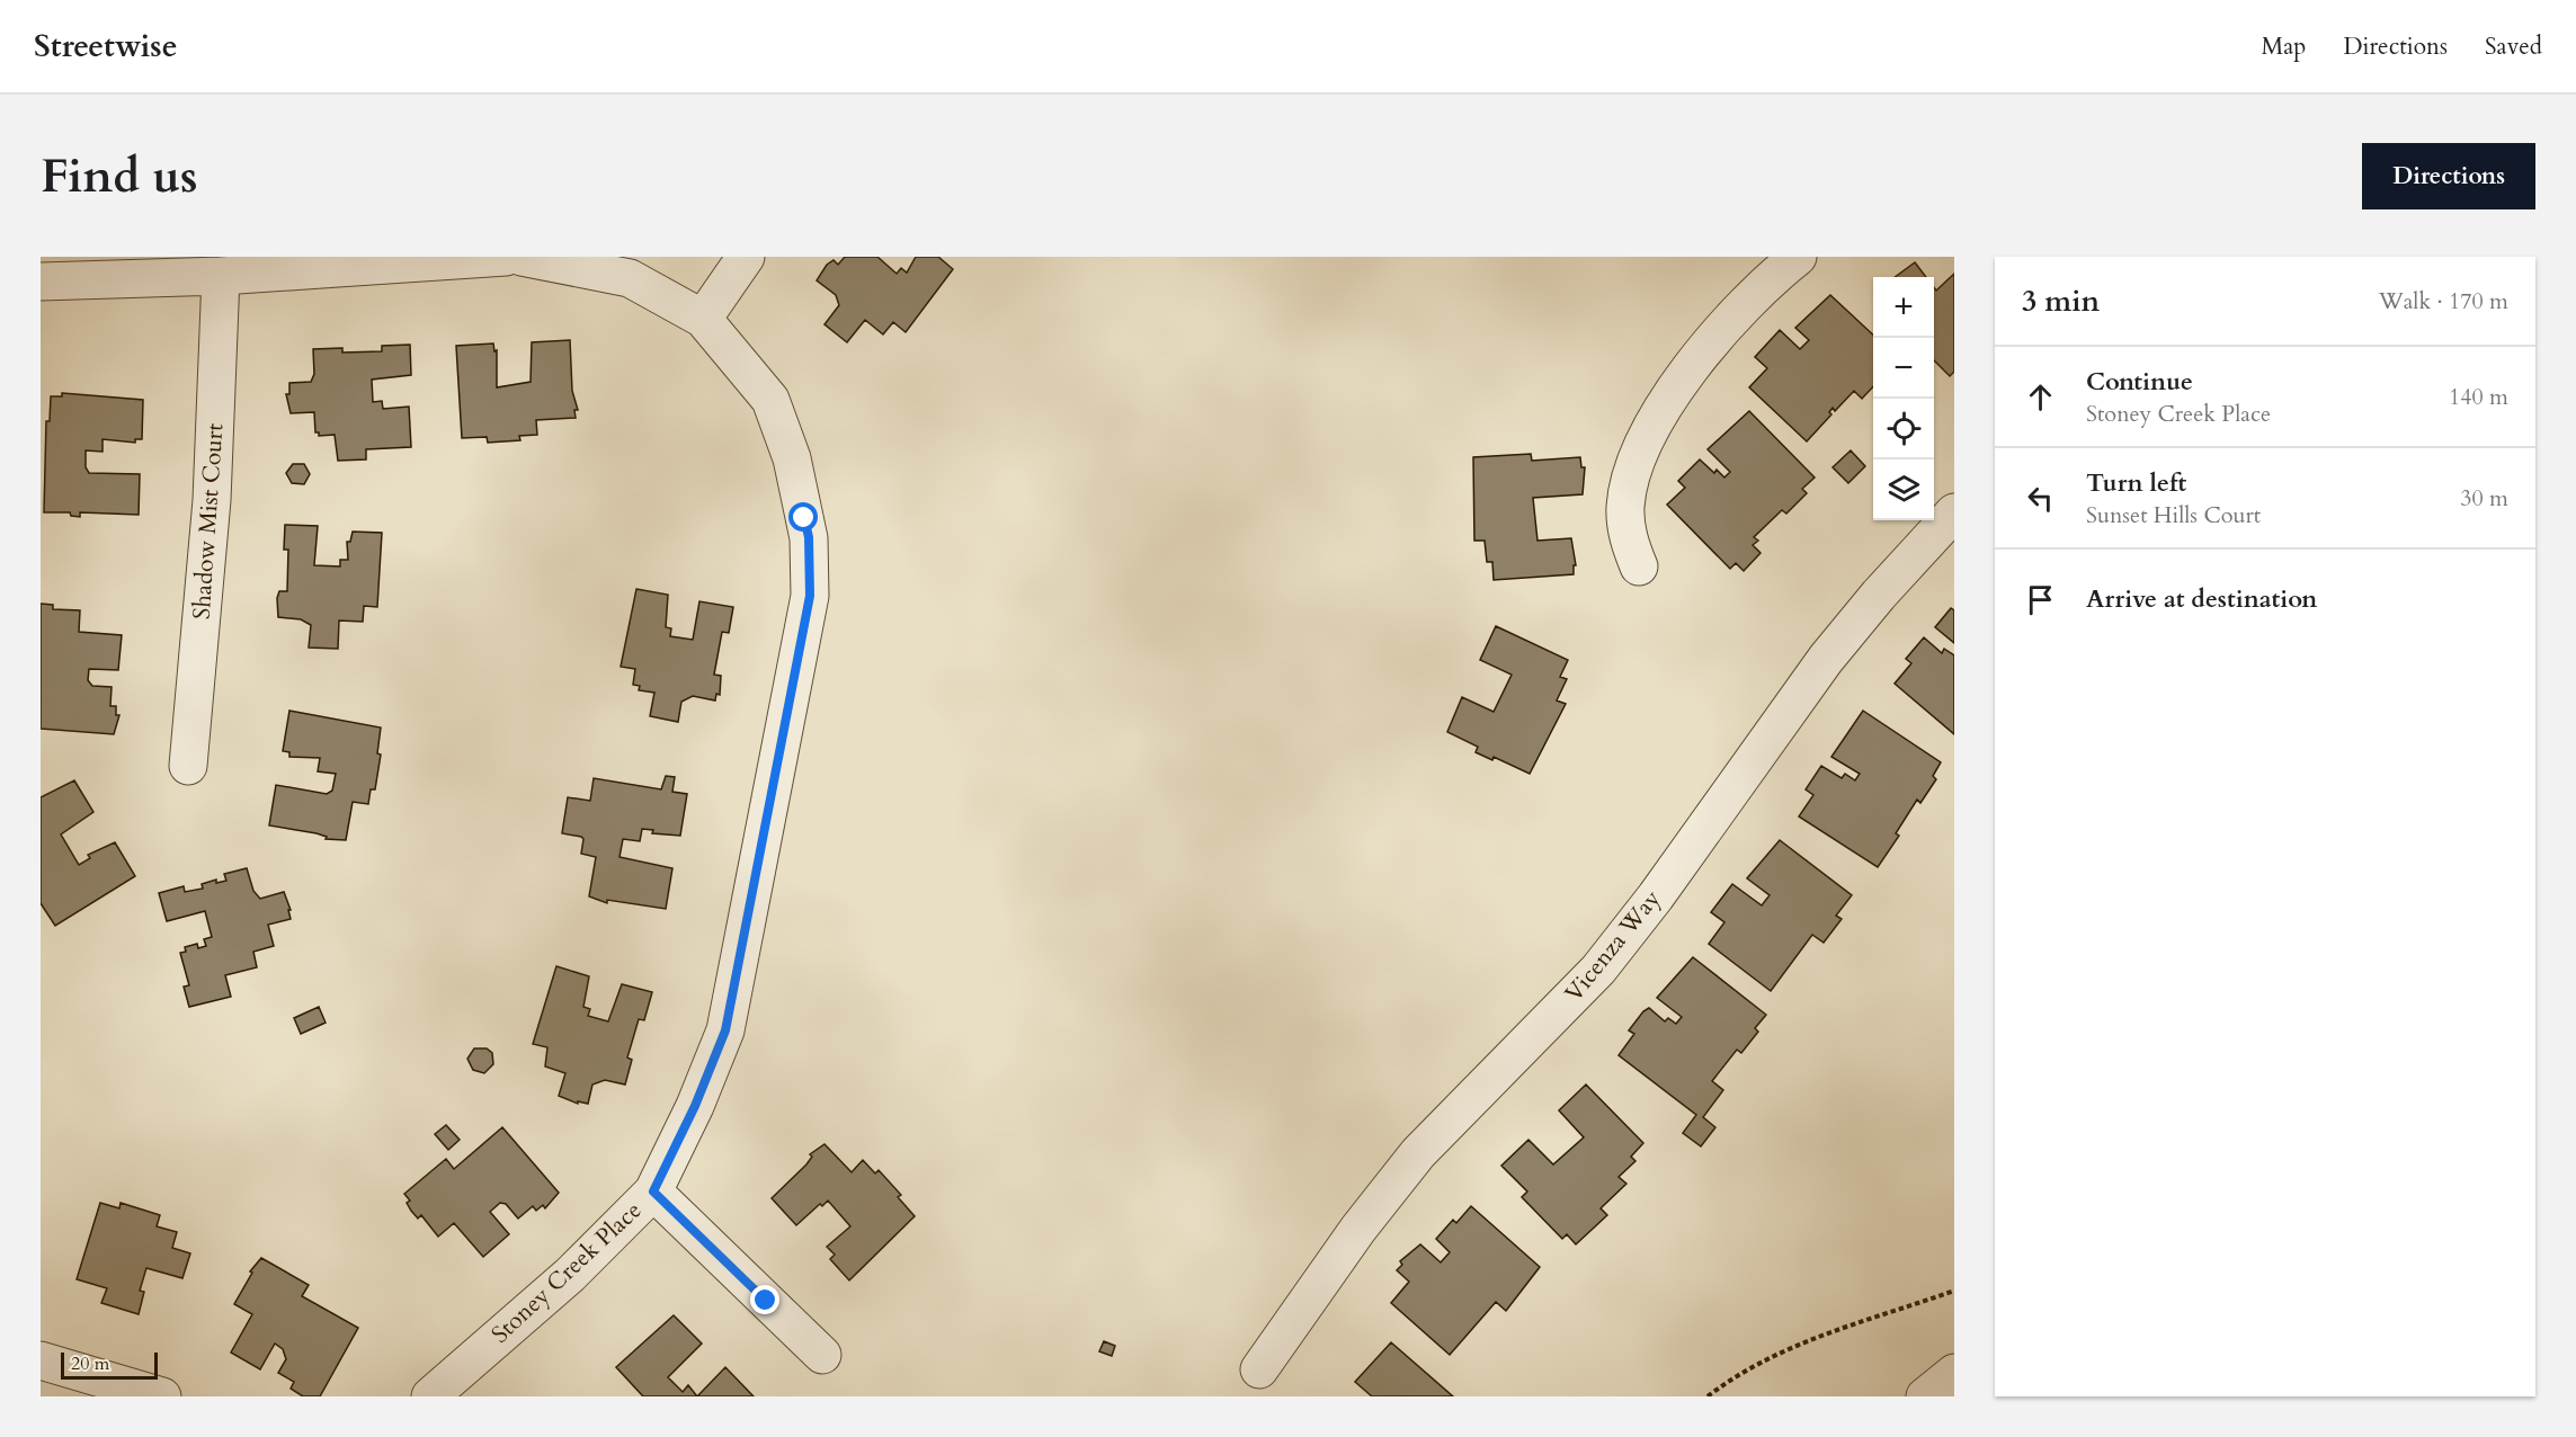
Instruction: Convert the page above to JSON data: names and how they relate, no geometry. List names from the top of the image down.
{
  "streets": {
    "street": ["Shadow Mist Court", "Vicenza Way", "Stoney Creek Place"]
  },
  "scale_bar": "20 m",
  "page": {
    "header": "Streetwise",
    "nav": ["Map", "Directions", "Saved"],
    "buttons": "Directions",
    "title": "Find us",
    "heading": ["3 min", "Walk · 170 m"],
    "map_buttons": ["+", "−"],
    "list": [
      ["Continue", "Stoney Creek Place", "140 m"],
      ["Turn left", "Sunset Hills Court", "30 m"],
      "Arrive at destination"
    ],
    "scale": "20 m"
  }
}
